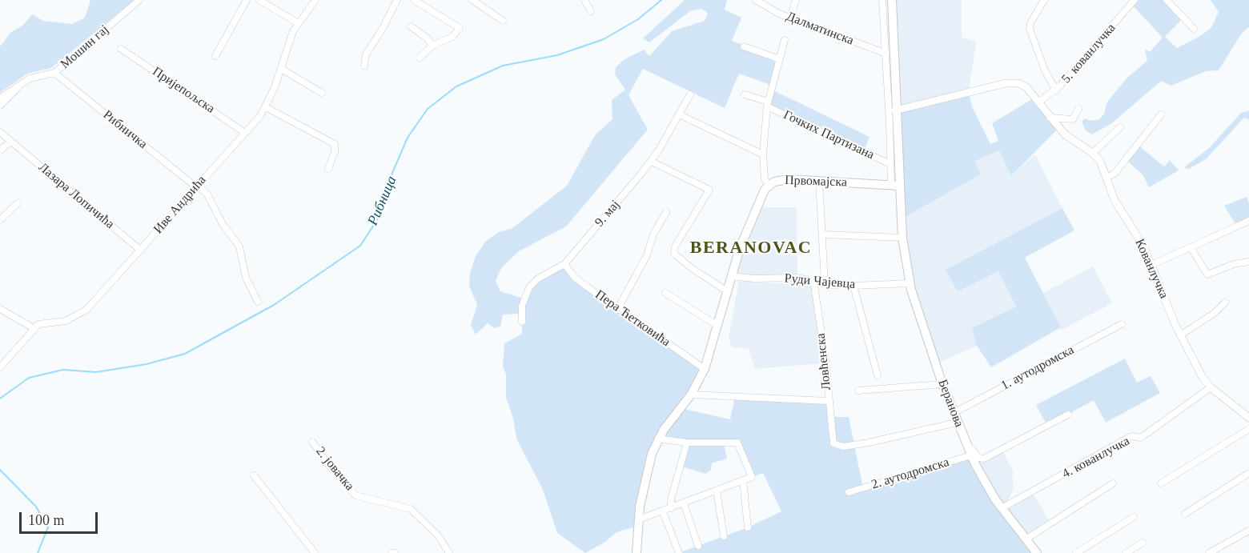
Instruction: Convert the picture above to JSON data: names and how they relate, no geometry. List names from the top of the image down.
{
  "streets": {
    "main road": ["Првомајска", "Беранова"],
    "street": [
      "Далматинска",
      "Мошин гај",
      "5. кованлучка",
      "Пријепољска",
      "Рибничка",
      "Гочких Партизана",
      "Лазара Лопичића",
      "Иве Андрића",
      "9. мај",
      "Кованлучка",
      "Руди Чајевца",
      "Пера Ћетковића",
      "Ловћенска",
      "1. аутодромска",
      "4. кованлучка",
      "2. јовачка",
      "2. аутодромска"
    ]
  },
  "crossings": [
    ["Далматинска", "Беранова"],
    ["Мошин гај", "Рибничка"],
    ["5. кованлучка", "Кованлучка"],
    ["Пријепољска", "Иве Андрића"],
    ["Рибничка", "Иве Андрића"],
    ["Гочких Партизана", "Беранова"],
    ["Првомајска", "Руди Чајевца"],
    ["Првомајска", "Пера Ћетковића"],
    ["Првомајска", "Беранова"],
    ["Лазара Лопичића", "Иве Андрића"],
    ["9. мај", "Пера Ћетковића"],
    ["Кованлучка", "Беранова"],
    ["Кованлучка", "4. кованлучка"],
    ["Руди Чајевца", "Ловћенска"],
    ["Руди Чајевца", "Беранова"],
    ["Ловћенска", "Беранова"],
    ["1. аутодромска", "Беранова"],
    ["Беранова", "4. кованлучка"],
    ["Беранова", "2. аутодромска"]
  ],
  "districts": ["BERANOVAC"],
  "water": ["Рибница"],
  "scale_bar": "100 m"
}
